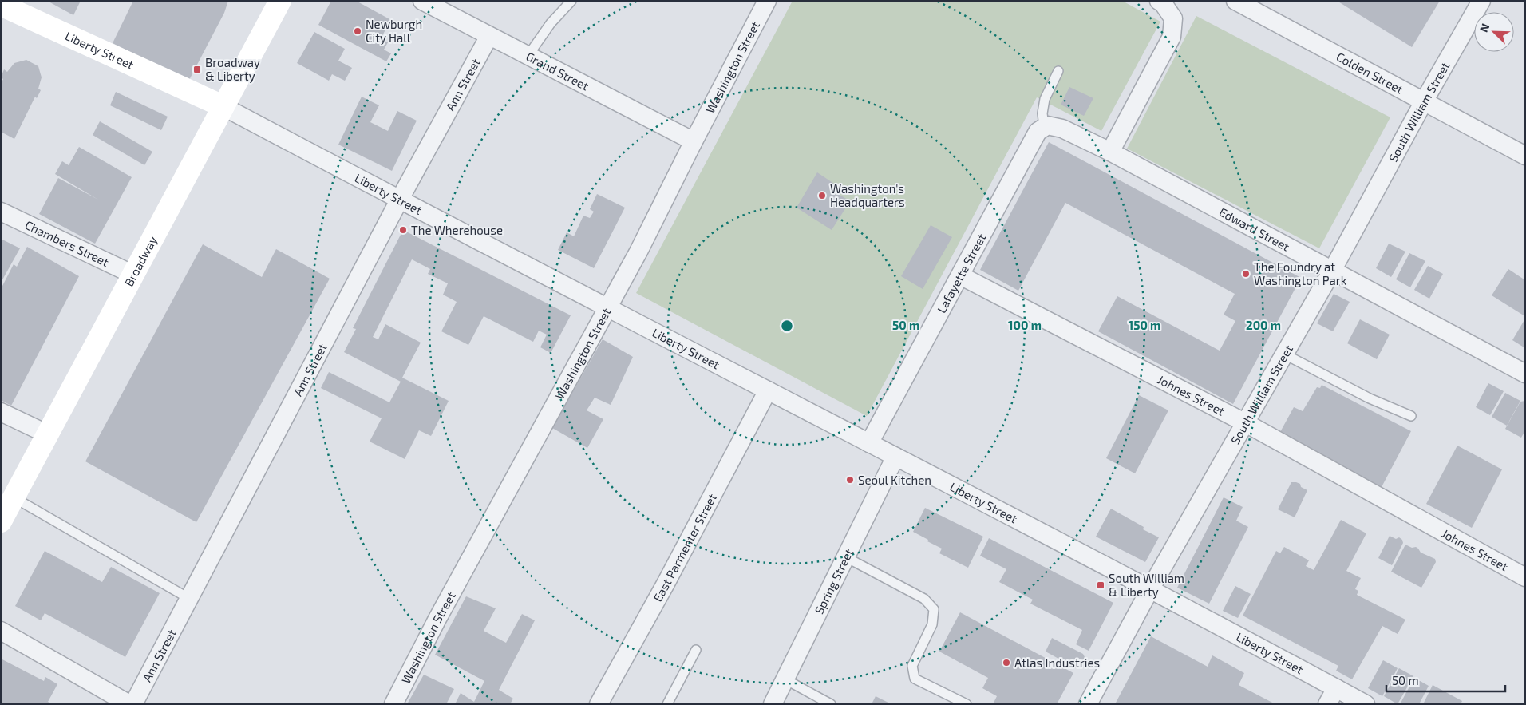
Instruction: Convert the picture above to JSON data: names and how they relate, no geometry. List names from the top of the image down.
{
  "streets": {
    "street": [
      "Liberty Street",
      "Washington Street",
      "Grand Street",
      "Colden Street",
      "Ann Street",
      "South William Street",
      "Edward Street",
      "Chambers Street",
      "Broadway",
      "Lafayette Street",
      "Johnes Street",
      "East Parmenter Street",
      "Spring Street"
    ]
  },
  "crossings": [
    ["Liberty Street", "Washington Street"],
    ["Liberty Street", "Ann Street"],
    ["Liberty Street", "South William Street"],
    ["Liberty Street", "Broadway"],
    ["Liberty Street", "Lafayette Street"],
    ["Liberty Street", "East Parmenter Street"],
    ["Liberty Street", "Spring Street"],
    ["Washington Street", "Grand Street"],
    ["Grand Street", "Ann Street"],
    ["Colden Street", "South William Street"],
    ["South William Street", "Edward Street"],
    ["South William Street", "Johnes Street"],
    ["Edward Street", "Lafayette Street"],
    ["Chambers Street", "Broadway"],
    ["Lafayette Street", "Johnes Street"]
  ],
  "places": {
    "other": [
      "Newburgh City Hall",
      "Washington's Headquarters",
      "The Wherehouse",
      "The Foundry at Washington Park",
      "Seoul Kitchen",
      "Atlas Industries"
    ],
    "transit": ["Broadway & Liberty", "South William & Liberty"]
  },
  "scale_bar": "50 m",
  "north": "top left",
  "rings": [
    "50 m",
    "100 m",
    "150 m",
    "200 m"
  ]
}
